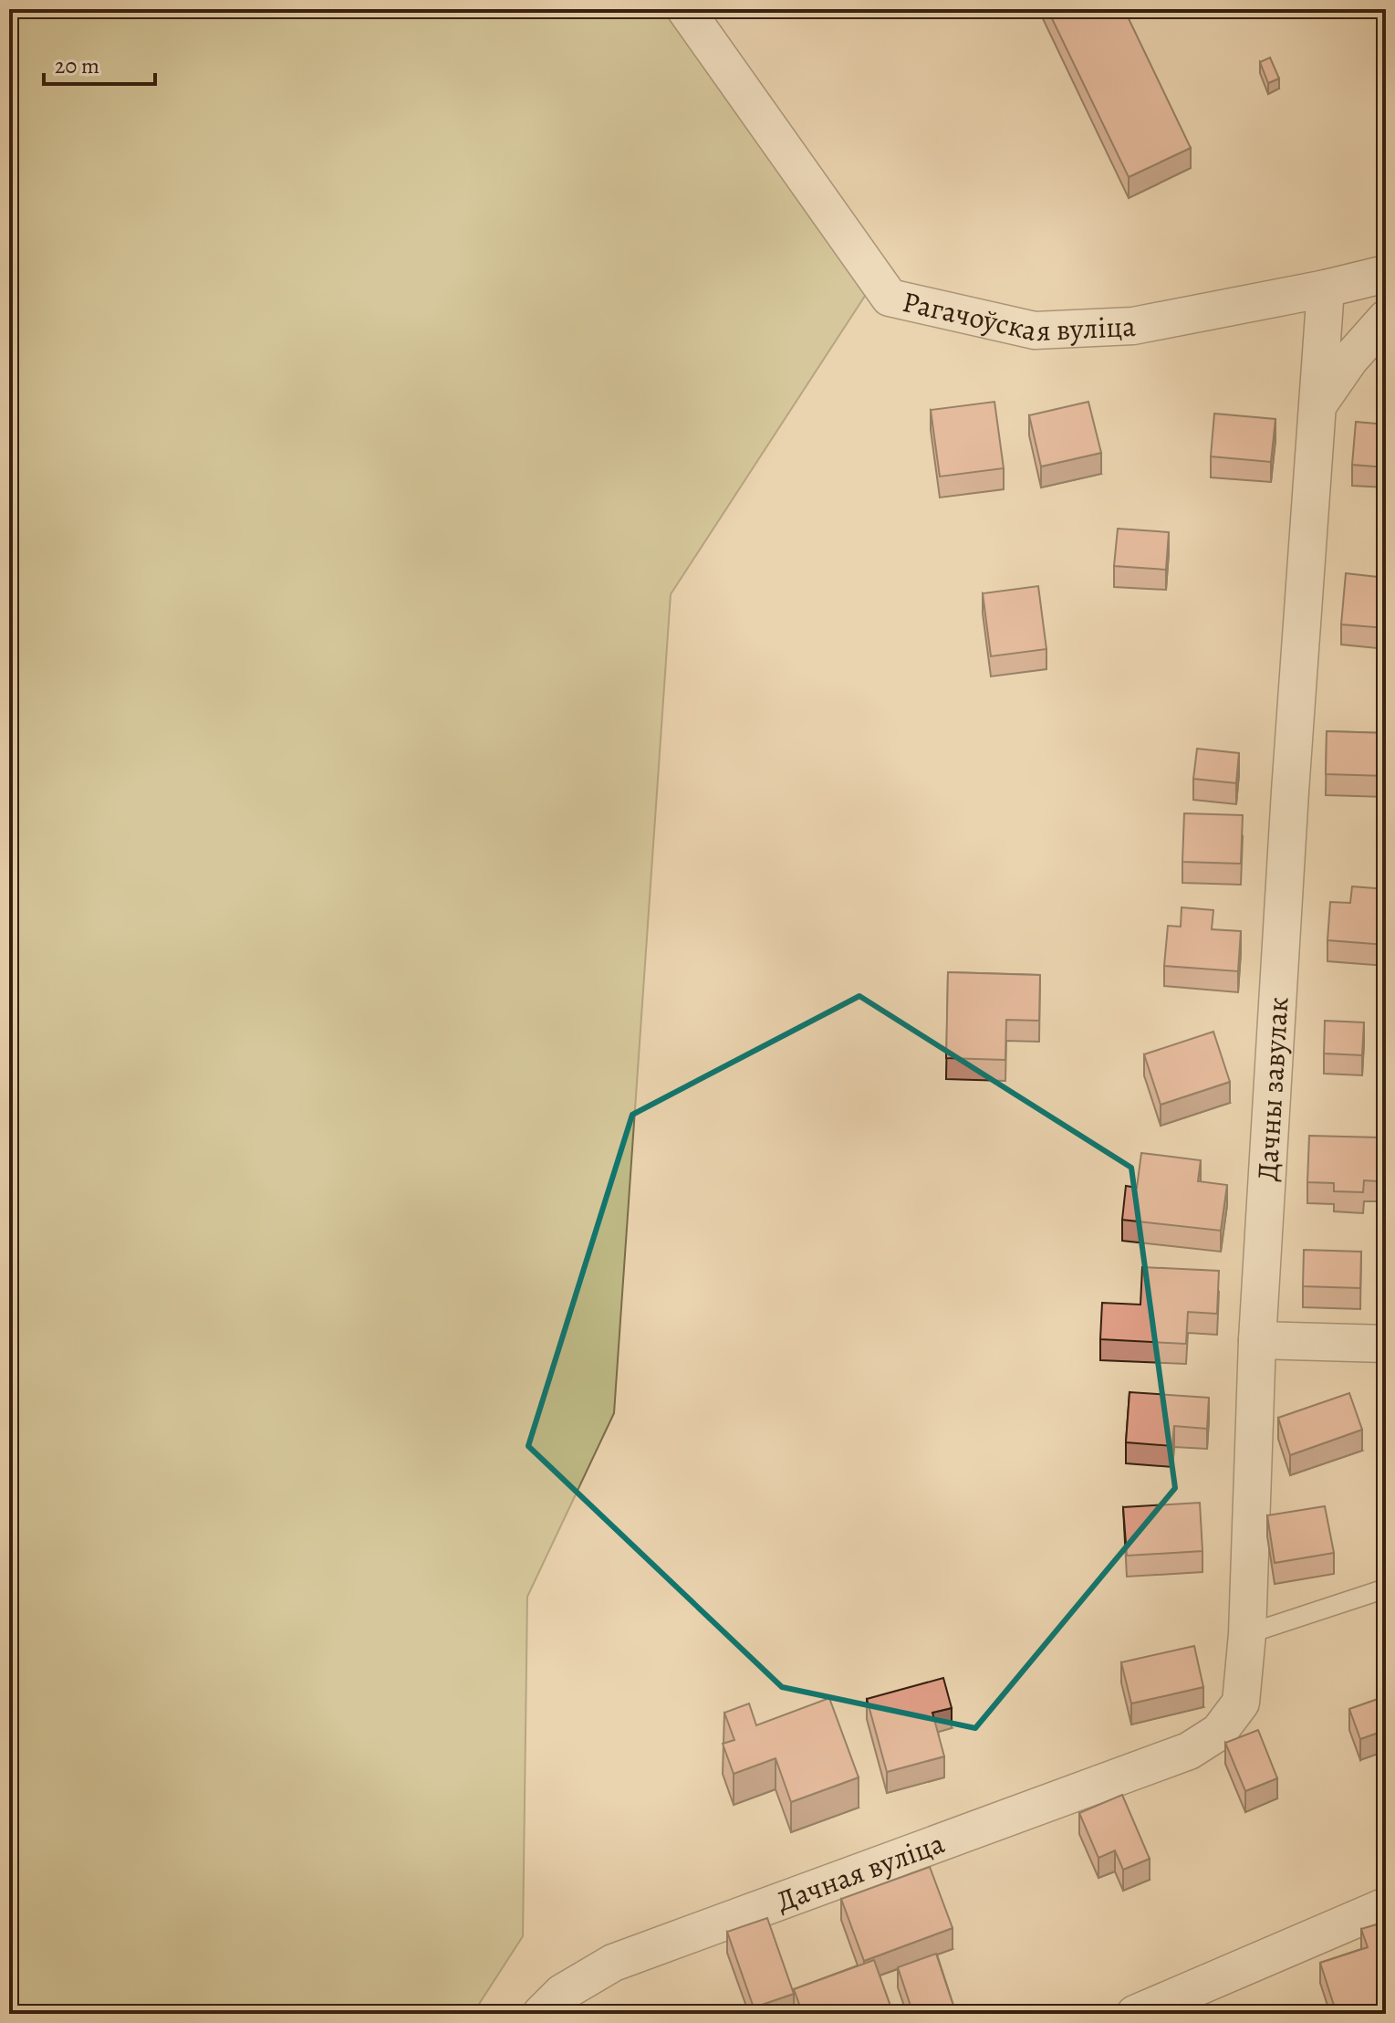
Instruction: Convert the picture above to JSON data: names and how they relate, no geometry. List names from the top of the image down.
{
  "streets": {
    "street": ["Рагачоўская вуліца", "Дачны завулак", "Дачная вуліца"]
  },
  "crossings": [
    ["Рагачоўская вуліца", "Дачны завулак"],
    ["Дачны завулак", "Дачная вуліца"]
  ],
  "scale_bar": "20 m"
}
